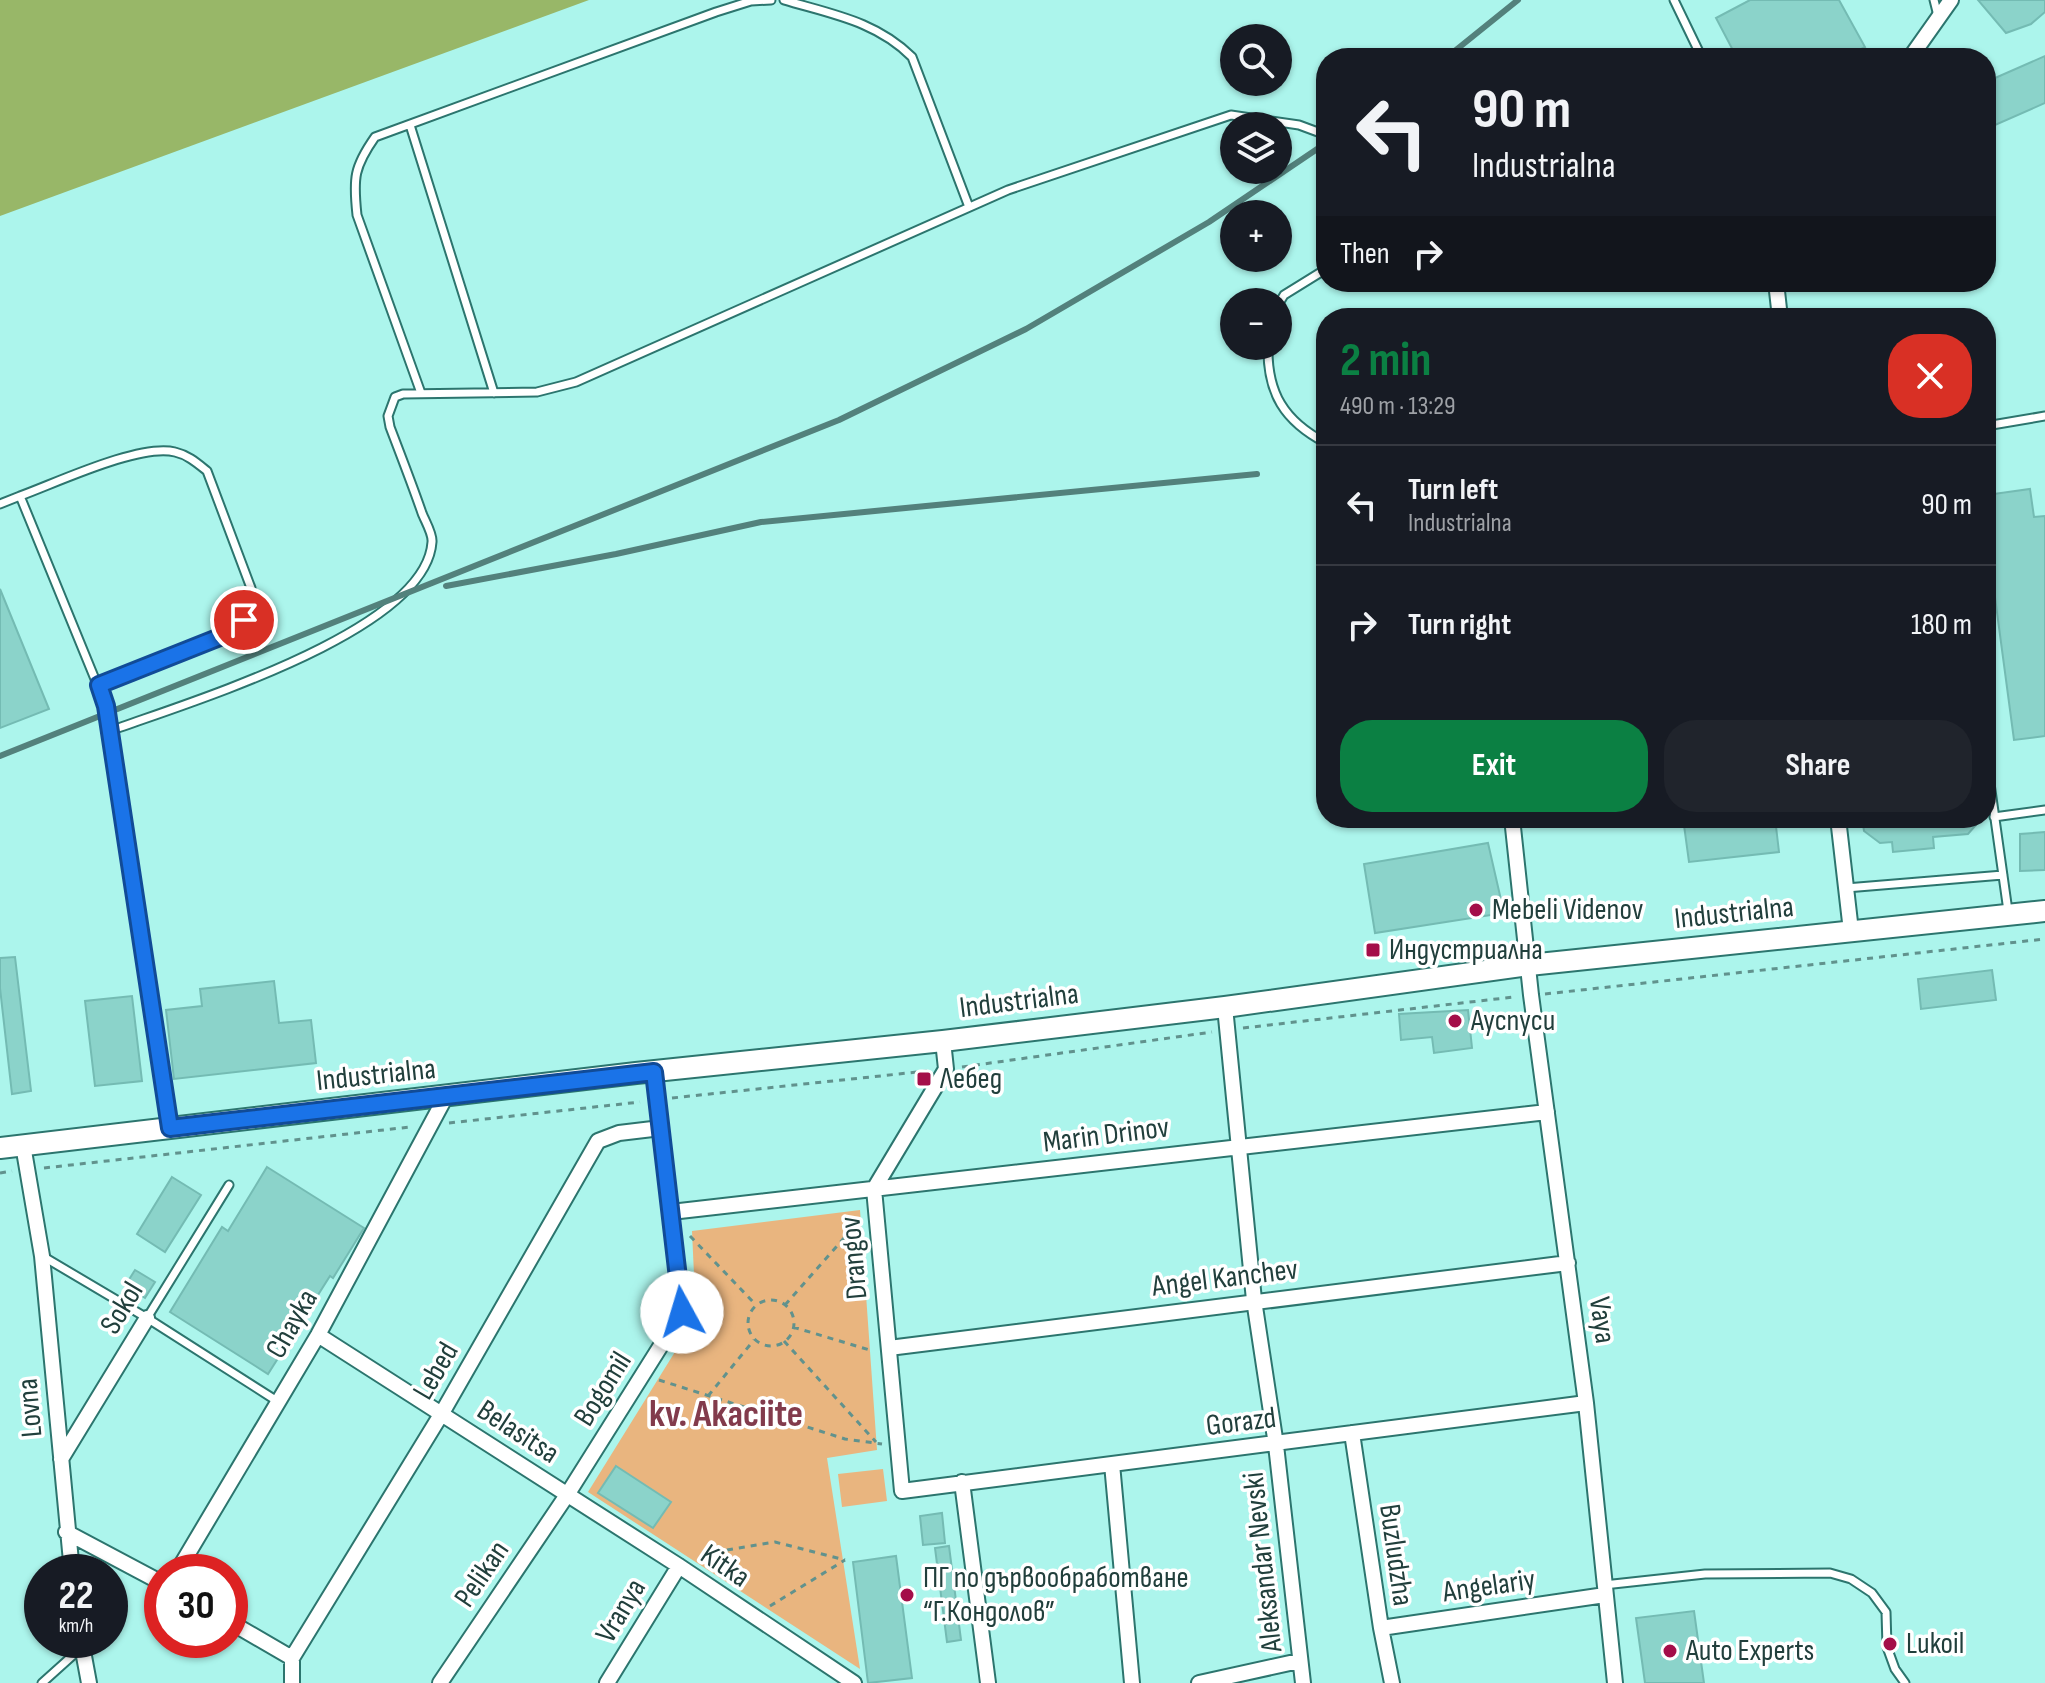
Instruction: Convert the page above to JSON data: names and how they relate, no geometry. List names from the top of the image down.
{
  "streets": {
    "main road": ["Industrialna"],
    "street": [
      "Marin Drinov",
      "Drangov",
      "Angel Kanchev",
      "Sokol",
      "Vaya",
      "Chayka",
      "Lebed",
      "Bogomil",
      "Lovna",
      "Gorazd",
      "Belasitsa",
      "Buzludzha",
      "Aleksandar Nevski",
      "Kitka",
      "Pelikan",
      "Angelariy",
      "Vranya"
    ]
  },
  "crossings": [
    ["Industrialna", "Vaya"],
    ["Industrialna", "Chayka"],
    ["Industrialna", "Bogomil"],
    ["Industrialna", "Lovna"],
    ["Industrialna", "Aleksandar Nevski"],
    ["Marin Drinov", "Drangov"],
    ["Marin Drinov", "Vaya"],
    ["Marin Drinov", "Bogomil"],
    ["Marin Drinov", "Aleksandar Nevski"],
    ["Drangov", "Angel Kanchev"],
    ["Drangov", "Gorazd"],
    ["Angel Kanchev", "Vaya"],
    ["Angel Kanchev", "Aleksandar Nevski"],
    ["Sokol", "Lovna"],
    ["Vaya", "Gorazd"],
    ["Vaya", "Angelariy"],
    ["Chayka", "Belasitsa"],
    ["Lebed", "Bogomil"],
    ["Lebed", "Belasitsa"],
    ["Bogomil", "Belasitsa"],
    ["Bogomil", "Kitka"],
    ["Bogomil", "Pelikan"],
    ["Gorazd", "Buzludzha"],
    ["Gorazd", "Aleksandar Nevski"],
    ["Belasitsa", "Kitka"],
    ["Belasitsa", "Pelikan"],
    ["Buzludzha", "Angelariy"],
    ["Kitka", "Pelikan"],
    ["Kitka", "Vranya"]
  ],
  "districts": ["kv. Akaciite"],
  "places": {
    "other": [
      "Mebeli Videnov",
      "Ауспуси",
      "ПГ по дървообработване “Г.Кондолов”",
      "Lukoil",
      "Auto Experts"
    ],
    "transit": ["Индустриална", "Лебед"]
  },
  "page": {
    "map_buttons": ["+", "−"],
    "turn": ["90 m", "Industrialna"],
    "then": "Then",
    "heading": ["2 min", "490 m · 13:29"],
    "list": [
      {
        "name": "Turn left",
        "note": "Industrialna",
        "value": "90 m"
      },
      {
        "name": "Turn right",
        "value": "180 m"
      }
    ],
    "buttons": ["Exit", "Share"],
    "speed": "22 km/h",
    "limit": "30"
  }
}
